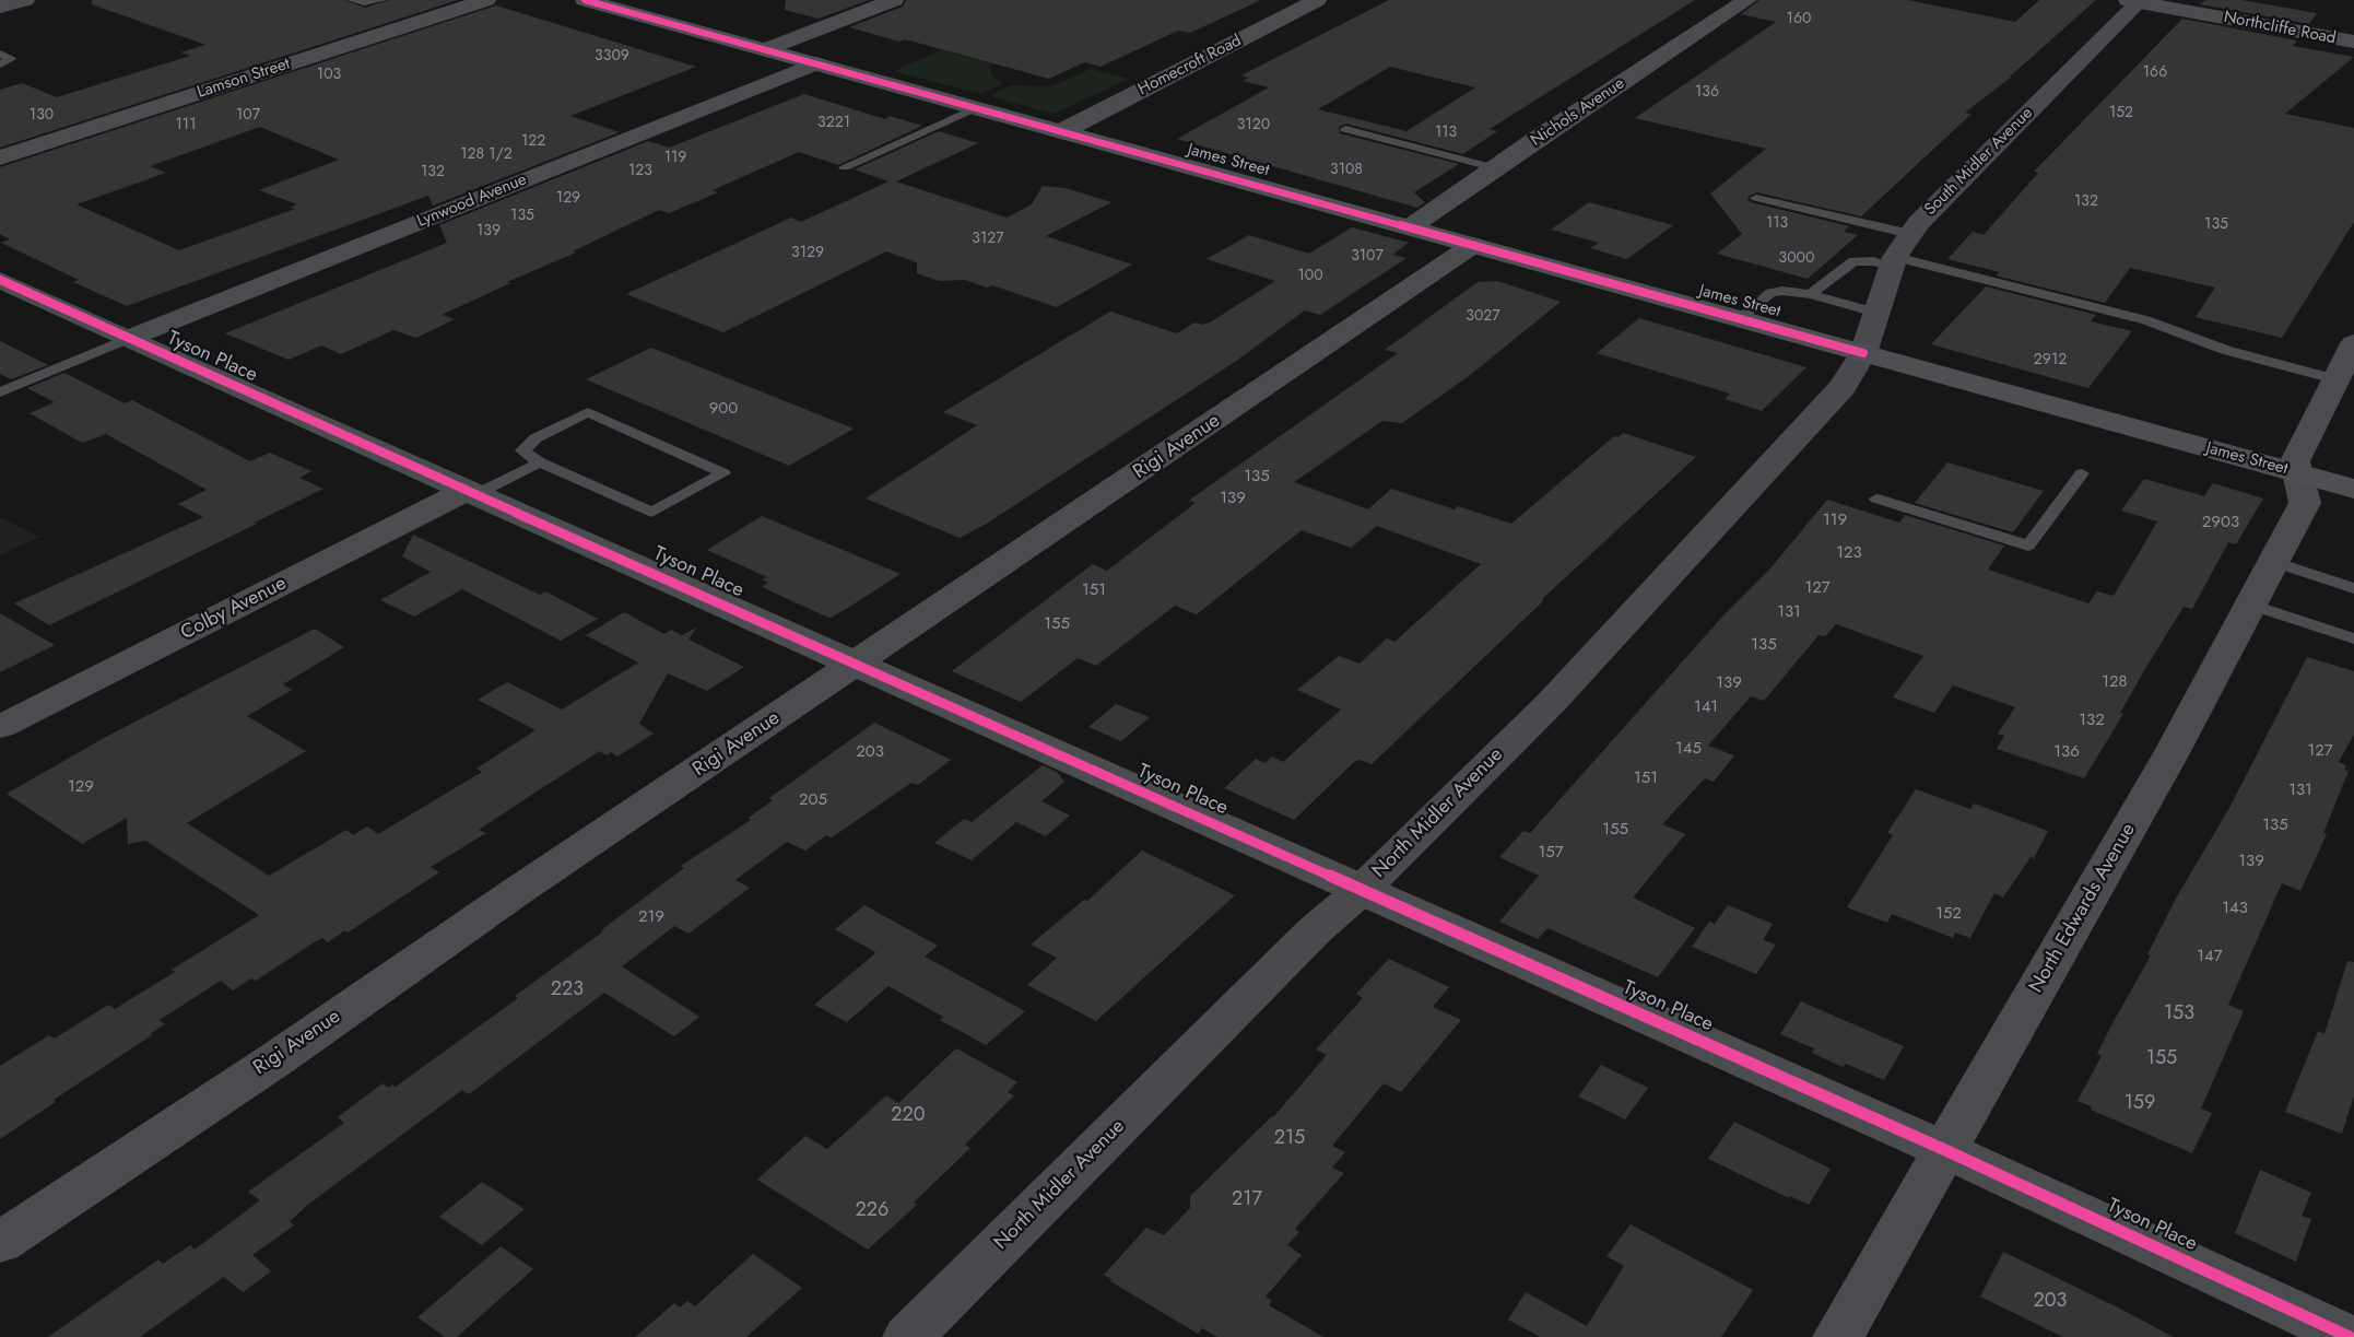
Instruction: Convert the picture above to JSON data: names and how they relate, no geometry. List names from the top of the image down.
{
  "streets": {
    "main road": ["James Street", "South Midler Avenue", "North Midler Avenue"],
    "street": [
      "Northcliffe Road",
      "Homecroft Road",
      "Lamson Street",
      "Nichols Avenue",
      "Lynwood Avenue",
      "Tyson Place",
      "Rigi Avenue",
      "Colby Avenue",
      "North Edwards Avenue"
    ]
  },
  "crossings": [
    ["Northcliffe Road", "South Midler Avenue"],
    ["Homecroft Road", "James Street"],
    ["Nichols Avenue", "James Street"],
    ["James Street", "South Midler Avenue"],
    ["James Street", "Lynwood Avenue"],
    ["James Street", "Rigi Avenue"],
    ["James Street", "North Midler Avenue"],
    ["James Street", "North Edwards Avenue"],
    ["South Midler Avenue", "North Midler Avenue"],
    ["Lynwood Avenue", "Tyson Place"],
    ["Tyson Place", "Rigi Avenue"],
    ["Tyson Place", "Colby Avenue"],
    ["Tyson Place", "North Midler Avenue"],
    ["Tyson Place", "North Edwards Avenue"]
  ],
  "house_numbers": [
    "160",
    "3309",
    "166",
    "103",
    "136",
    "152",
    "130",
    "107",
    "3221",
    "111",
    "3120",
    "113",
    "122",
    "128 1/2",
    "119",
    "3108",
    "123",
    "132",
    "129",
    "132",
    "135",
    "113",
    "135",
    "139",
    "3127",
    "3129",
    "3107",
    "3000",
    "100",
    "3027",
    "2912",
    "900",
    "135",
    "139",
    "119",
    "2903",
    "123",
    "127",
    "151",
    "131",
    "155",
    "135",
    "128",
    "139",
    "141",
    "132",
    "145",
    "127",
    "203",
    "136",
    "151",
    "129",
    "131",
    "205",
    "135",
    "155",
    "157",
    "139",
    "143",
    "152",
    "219",
    "147",
    "223",
    "153",
    "155",
    "159",
    "220",
    "215",
    "217",
    "226",
    "203"
  ]
}
